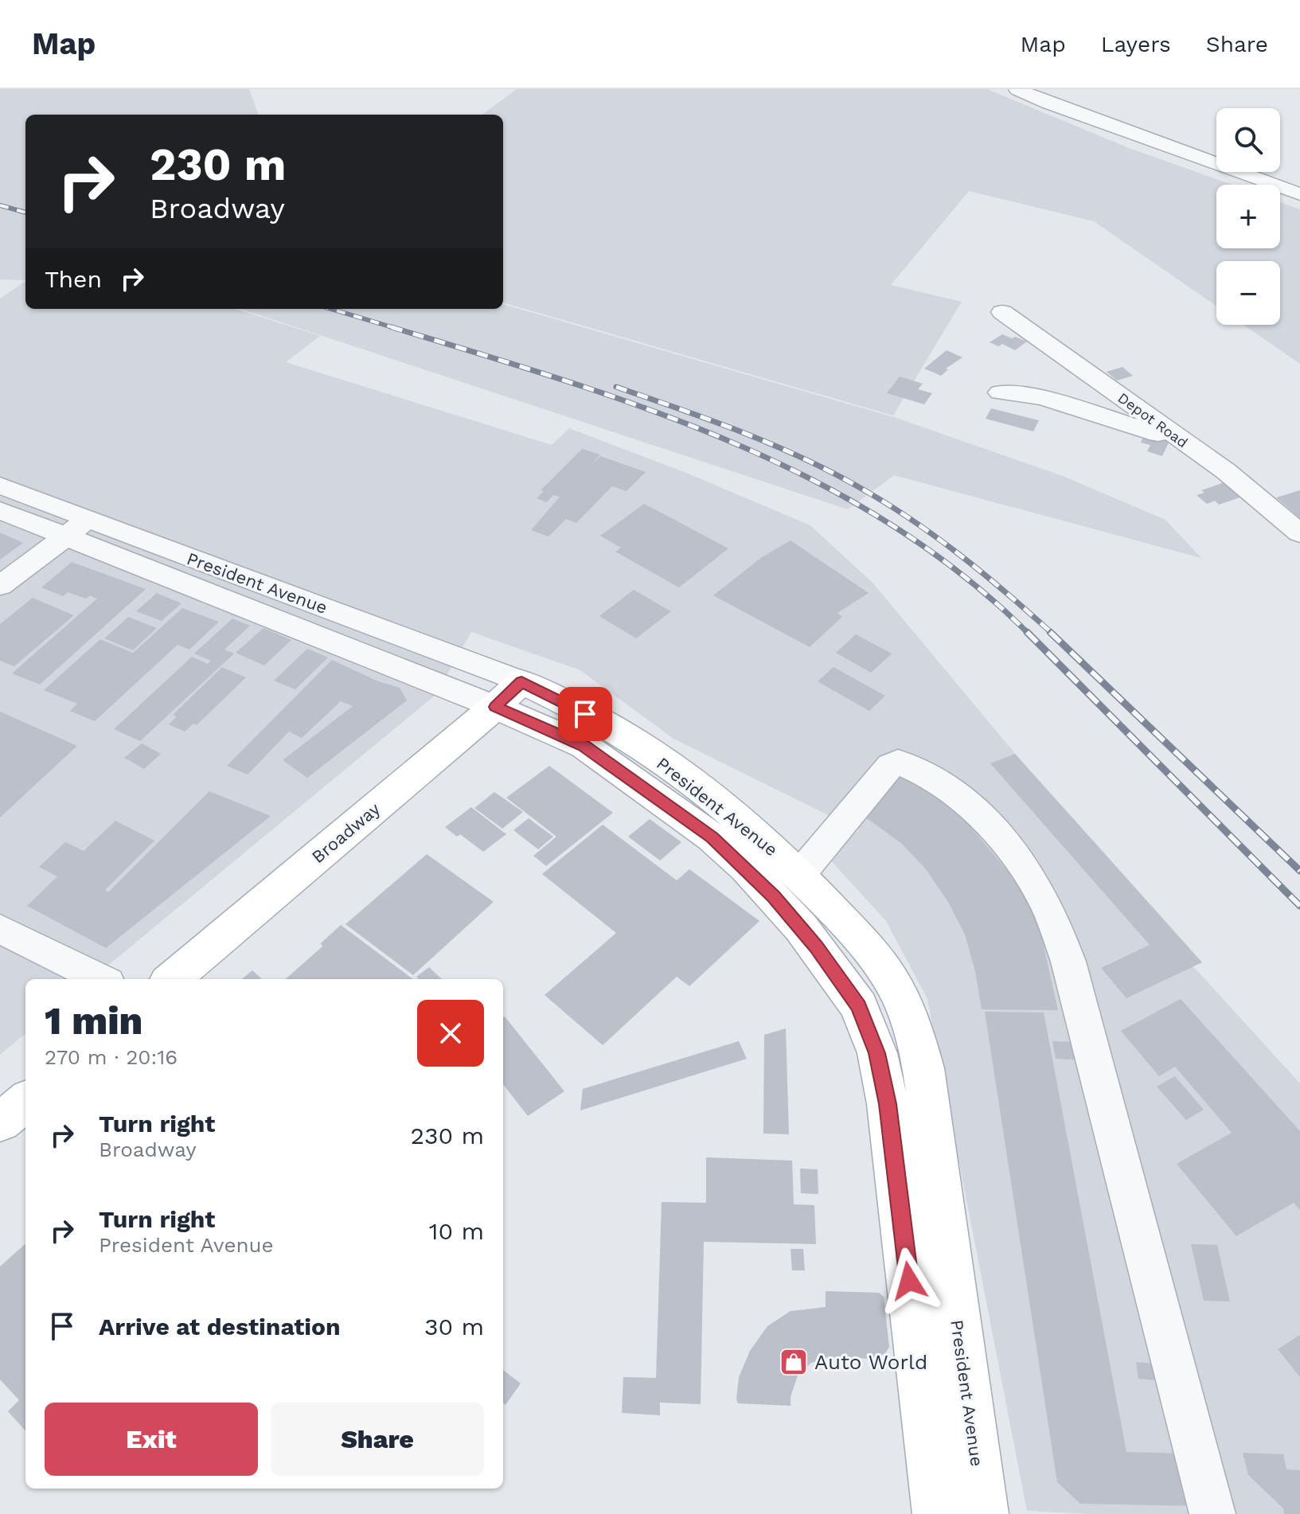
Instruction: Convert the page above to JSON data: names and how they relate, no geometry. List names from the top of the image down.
{
  "streets": {
    "main road": ["President Avenue", "Broadway"],
    "street": ["Depot Road"]
  },
  "crossings": [
    ["President Avenue", "Broadway"]
  ],
  "places": {
    "shop": ["Auto World"]
  },
  "page": {
    "header": "Map",
    "nav": ["Map", "Layers", "Share"],
    "map_buttons": ["+", "−"],
    "turn": ["230 m", "Broadway"],
    "then": "Then",
    "heading": ["1 min", "270 m · 20:16"],
    "list": [
      {
        "name": "Turn right",
        "note": "Broadway",
        "value": "230 m"
      },
      {
        "name": "Turn right",
        "note": "President Avenue",
        "value": "10 m"
      },
      {
        "name": "Arrive at destination",
        "value": "30 m"
      }
    ],
    "buttons": ["Exit", "Share"]
  }
}
